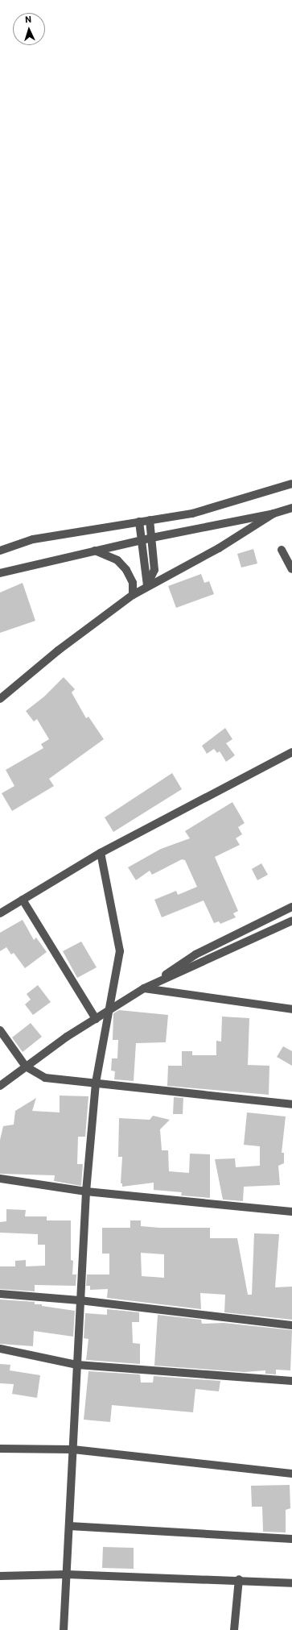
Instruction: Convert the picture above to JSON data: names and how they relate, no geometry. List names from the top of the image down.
{
  "north": "top"
}
